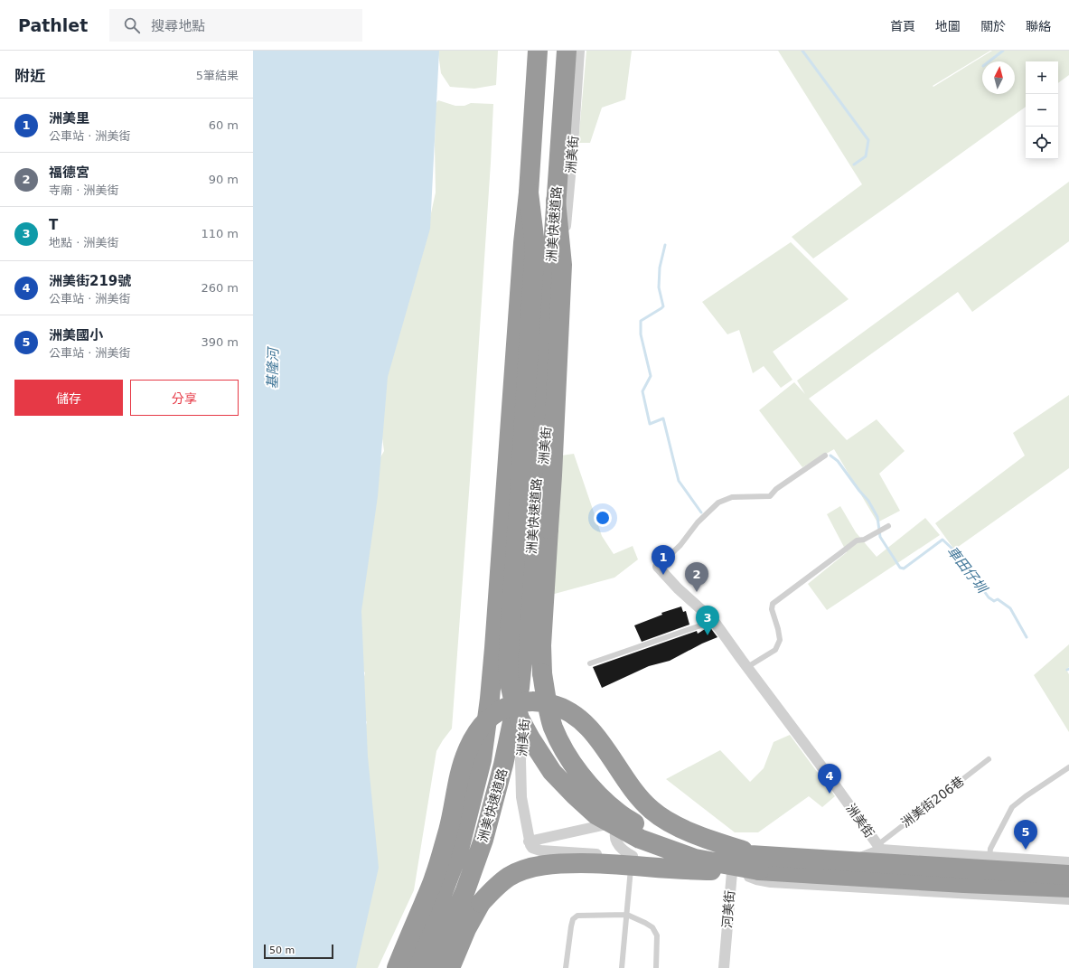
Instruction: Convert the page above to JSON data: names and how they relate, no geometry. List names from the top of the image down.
{
  "streets": {
    "highway": ["洲美快速道路"],
    "street": ["洲美街", "河美街"],
    "lane": ["洲美街206巷"]
  },
  "crossings": [
    ["洲美街", "洲美街206巷"],
    ["洲美街", "河美街"]
  ],
  "water": ["基隆河", "車田仔圳"],
  "scale_bar": "50 m",
  "north": "top",
  "page": {
    "header": "Pathlet",
    "search": "搜尋地點",
    "nav": [
      "首頁",
      "地圖",
      "關於",
      "聯絡"
    ],
    "heading": ["附近", "5筆結果"],
    "map_buttons": ["+", "−"],
    "list": [
      {
        "mark": "1",
        "name": "洲美里",
        "note": "公車站 · 洲美街",
        "value": "60 m"
      },
      {
        "mark": "2",
        "name": "福德宮",
        "note": "寺廟 · 洲美街",
        "value": "90 m"
      },
      {
        "mark": "3",
        "name": "T",
        "note": "地點 · 洲美街",
        "value": "110 m"
      },
      {
        "mark": "4",
        "name": "洲美街219號",
        "note": "公車站 · 洲美街",
        "value": "260 m"
      },
      {
        "mark": "5",
        "name": "洲美國小",
        "note": "公車站 · 洲美街",
        "value": "390 m"
      }
    ],
    "buttons": ["儲存", "分享"],
    "pins": [
      "1",
      "2",
      "3",
      "4",
      "5"
    ],
    "scale": "50 m"
  }
}
